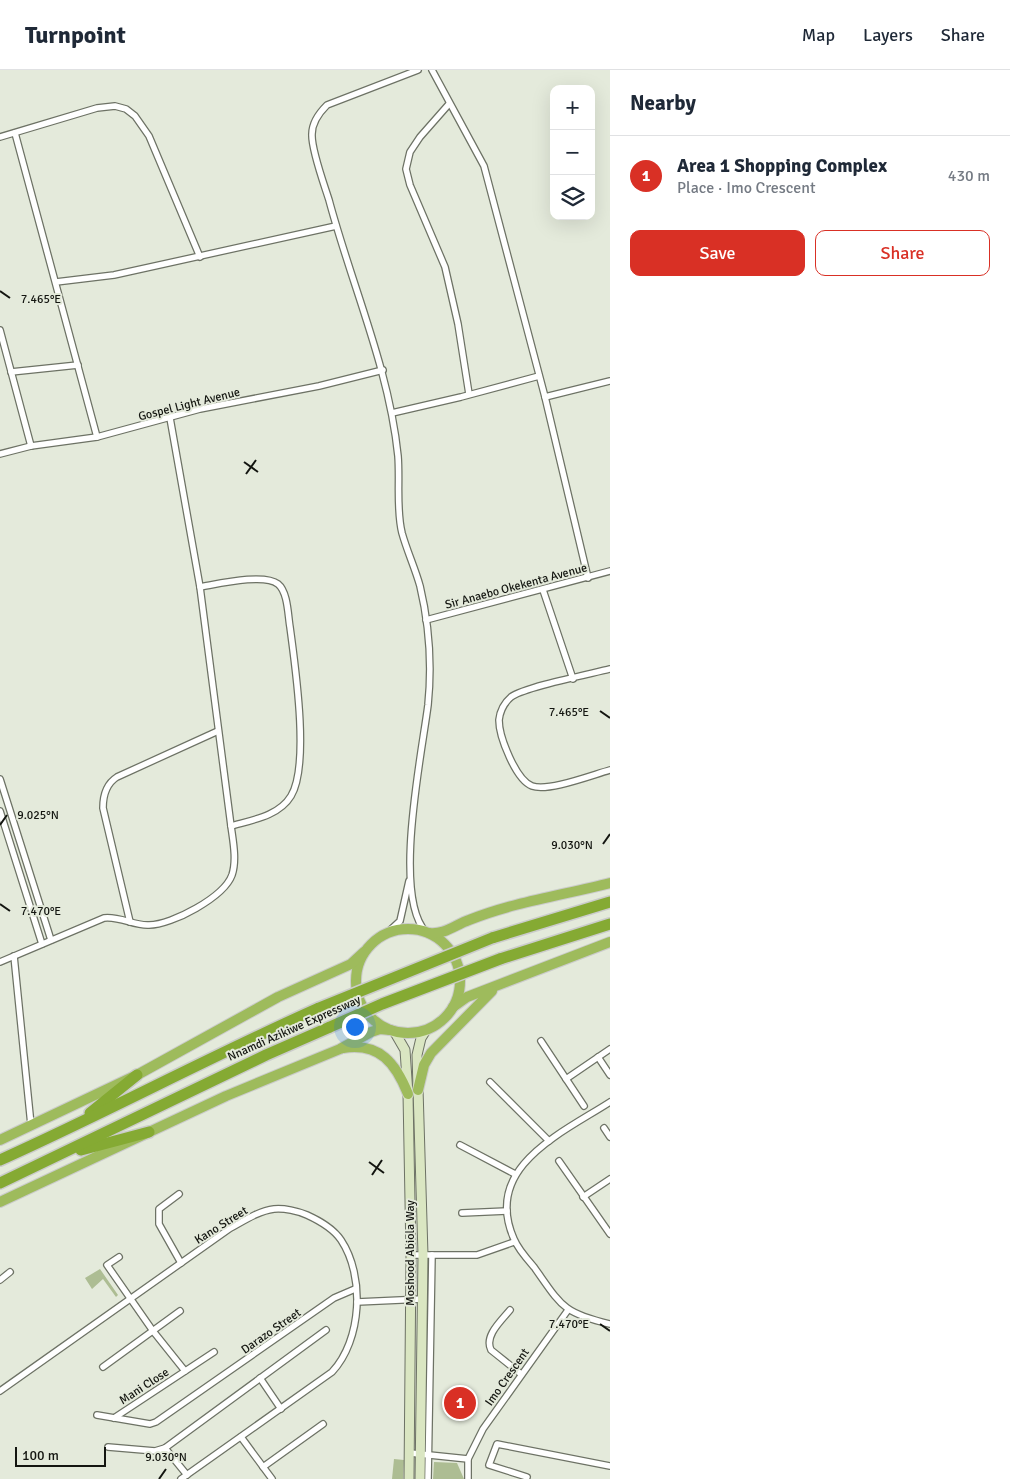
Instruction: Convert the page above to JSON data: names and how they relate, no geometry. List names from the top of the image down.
{
  "streets": {
    "highway": ["Nnamdi Azikiwe Expressway"],
    "main road": ["Moshood Abiola Way"],
    "street": [
      "Gospel Light Avenue",
      "Sir Anaebo Okekenta Avenue",
      "Kano Street",
      "Darazo Street",
      "Imo Crescent",
      "Mani Close"
    ]
  },
  "crossings": [
    ["Kano Street", "Darazo Street"],
    ["Darazo Street", "Mani Close"]
  ],
  "scale_bar": "100 m",
  "page": {
    "header": "Turnpoint",
    "nav": ["Map", "Layers", "Share"],
    "heading": "Nearby",
    "map_buttons": ["+", "−"],
    "list": [
      {
        "mark": "1",
        "name": "Area 1 Shopping Complex",
        "note": "Place · Imo Crescent",
        "value": "430 m"
      }
    ],
    "buttons": ["Save", "Share"],
    "pins": "1",
    "scale": "100 m"
  },
  "coordinates": [
    "7.465°E",
    "9.025°N",
    "9.030°N",
    "7.470°E"
  ]
}
